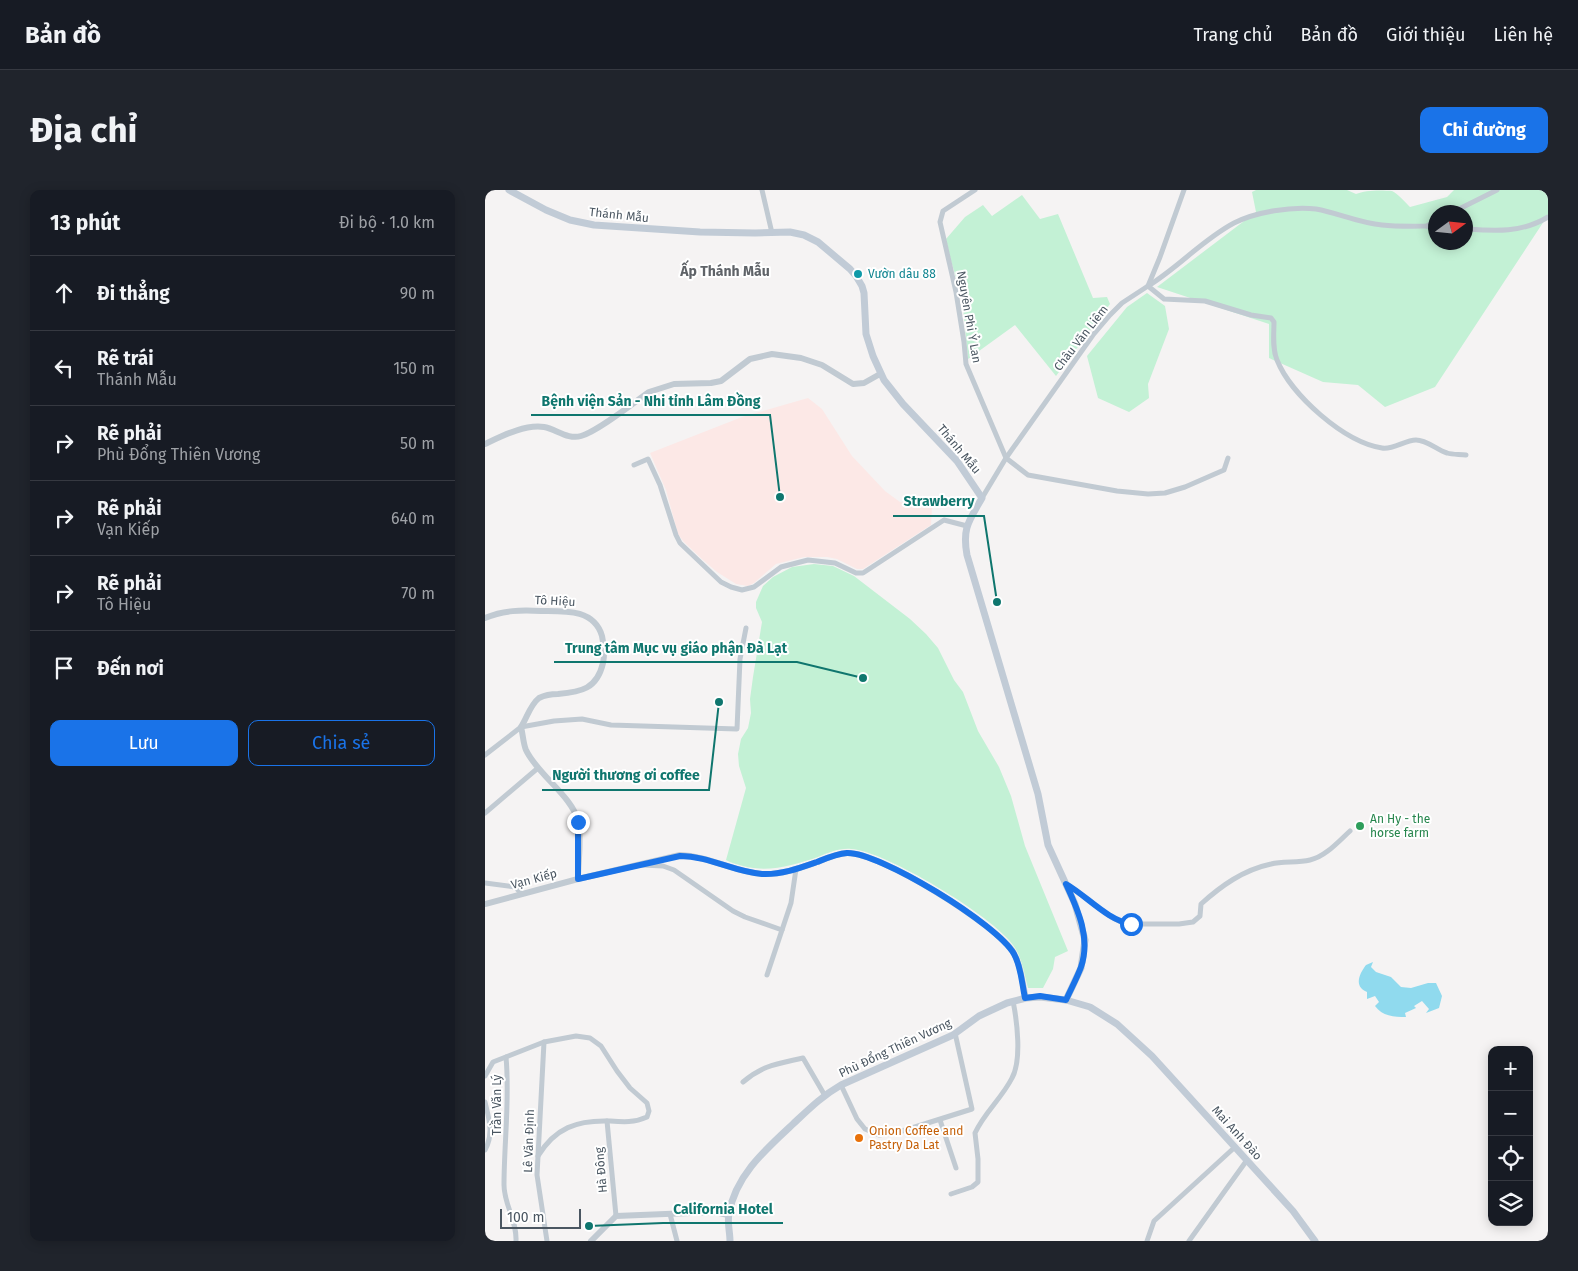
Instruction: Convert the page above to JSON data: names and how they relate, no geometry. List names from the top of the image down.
{
  "streets": {
    "main road": ["Thánh Mẫu", "Phù Đổng Thiên Vương", "Mai Anh Đào"],
    "street": [
      "Nguyên Phi Ỷ Lan",
      "Châu Văn Liêm",
      "Tô Hiệu",
      "Vạn Kiếp",
      "Trần Văn Lý",
      "Lê Văn Định",
      "Hà Đông"
    ]
  },
  "crossings": [
    ["Thánh Mẫu", "Châu Văn Liêm"],
    ["Nguyên Phi Ỷ Lan", "Châu Văn Liêm"],
    ["Vạn Kiếp", "Phù Đổng Thiên Vương"],
    ["Phù Đổng Thiên Vương", "Mai Anh Đào"]
  ],
  "districts": ["Ấp Thánh Mẫu"],
  "places": [
    "Vườn dâu 88",
    "Bệnh viện Sản - Nhi tỉnh Lâm Đồng",
    "Strawberry",
    "Trung tâm Mục vụ giáo phận Đà Lạt",
    "Người thương ơi coffee",
    "An Hy - the horse farm",
    "Onion Coffee and Pastry Da Lat",
    "California Hotel"
  ],
  "scale_bar": "100 m",
  "north": "right",
  "page": {
    "header": "Bản đồ",
    "nav": [
      "Trang chủ",
      "Bản đồ",
      "Giới thiệu",
      "Liên hệ"
    ],
    "buttons": [
      "Chỉ đường",
      ["Lưu", "Chia sẻ"]
    ],
    "title": "Địa chỉ",
    "heading": ["13 phút", "Đi bộ · 1.0 km"],
    "list": [
      ["Đi thẳng", "90 m"],
      ["Rẽ trái", "Thánh Mẫu", "150 m"],
      ["Rẽ phải", "Phù Đổng Thiên Vương", "50 m"],
      ["Rẽ phải", "Vạn Kiếp", "640 m"],
      ["Rẽ phải", "Tô Hiệu", "70 m"],
      "Đến nơi"
    ],
    "map_buttons": ["+", "−"],
    "scale": "100 m"
  }
}
